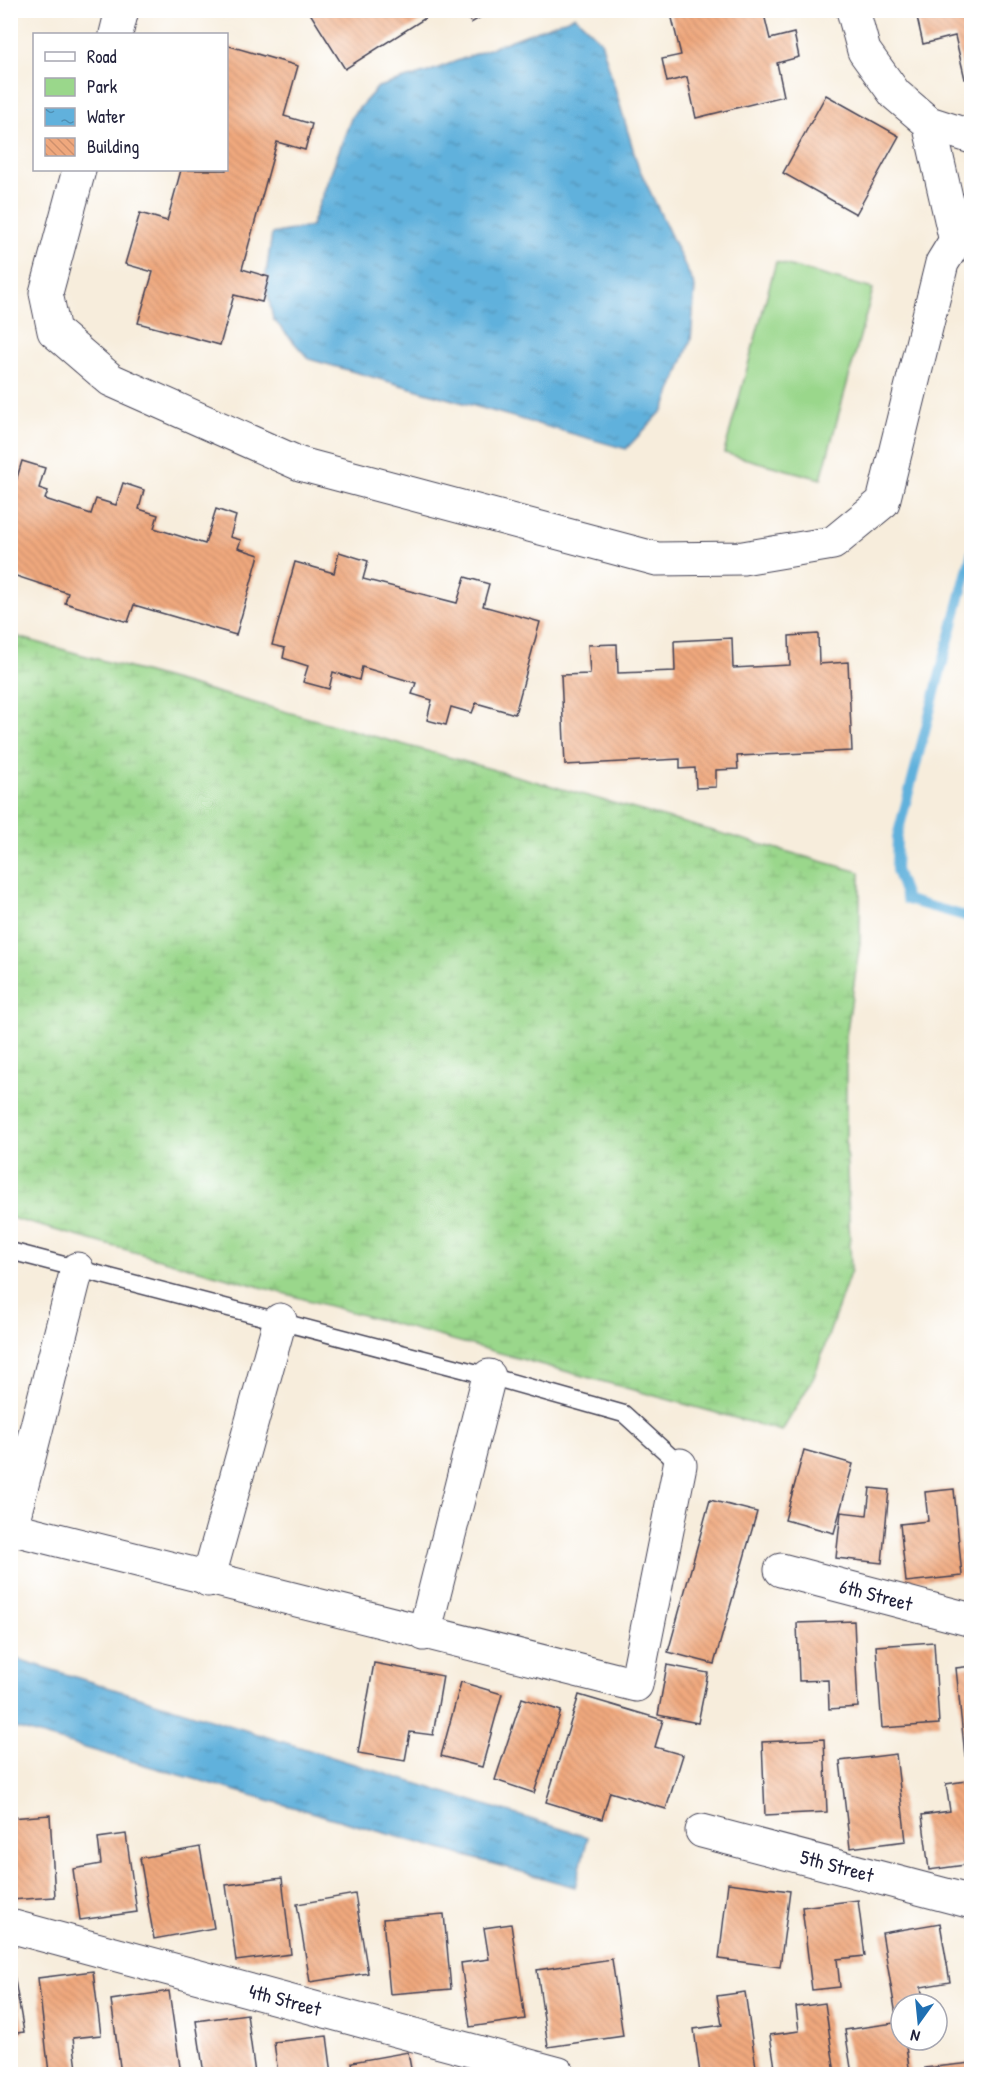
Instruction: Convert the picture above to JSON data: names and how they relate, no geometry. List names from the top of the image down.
{
  "streets": {
    "street": ["6th Street", "5th Street", "4th Street"]
  },
  "legend": [
    "Road",
    "Park",
    "Water",
    "Building"
  ],
  "north": "bottom"
}
